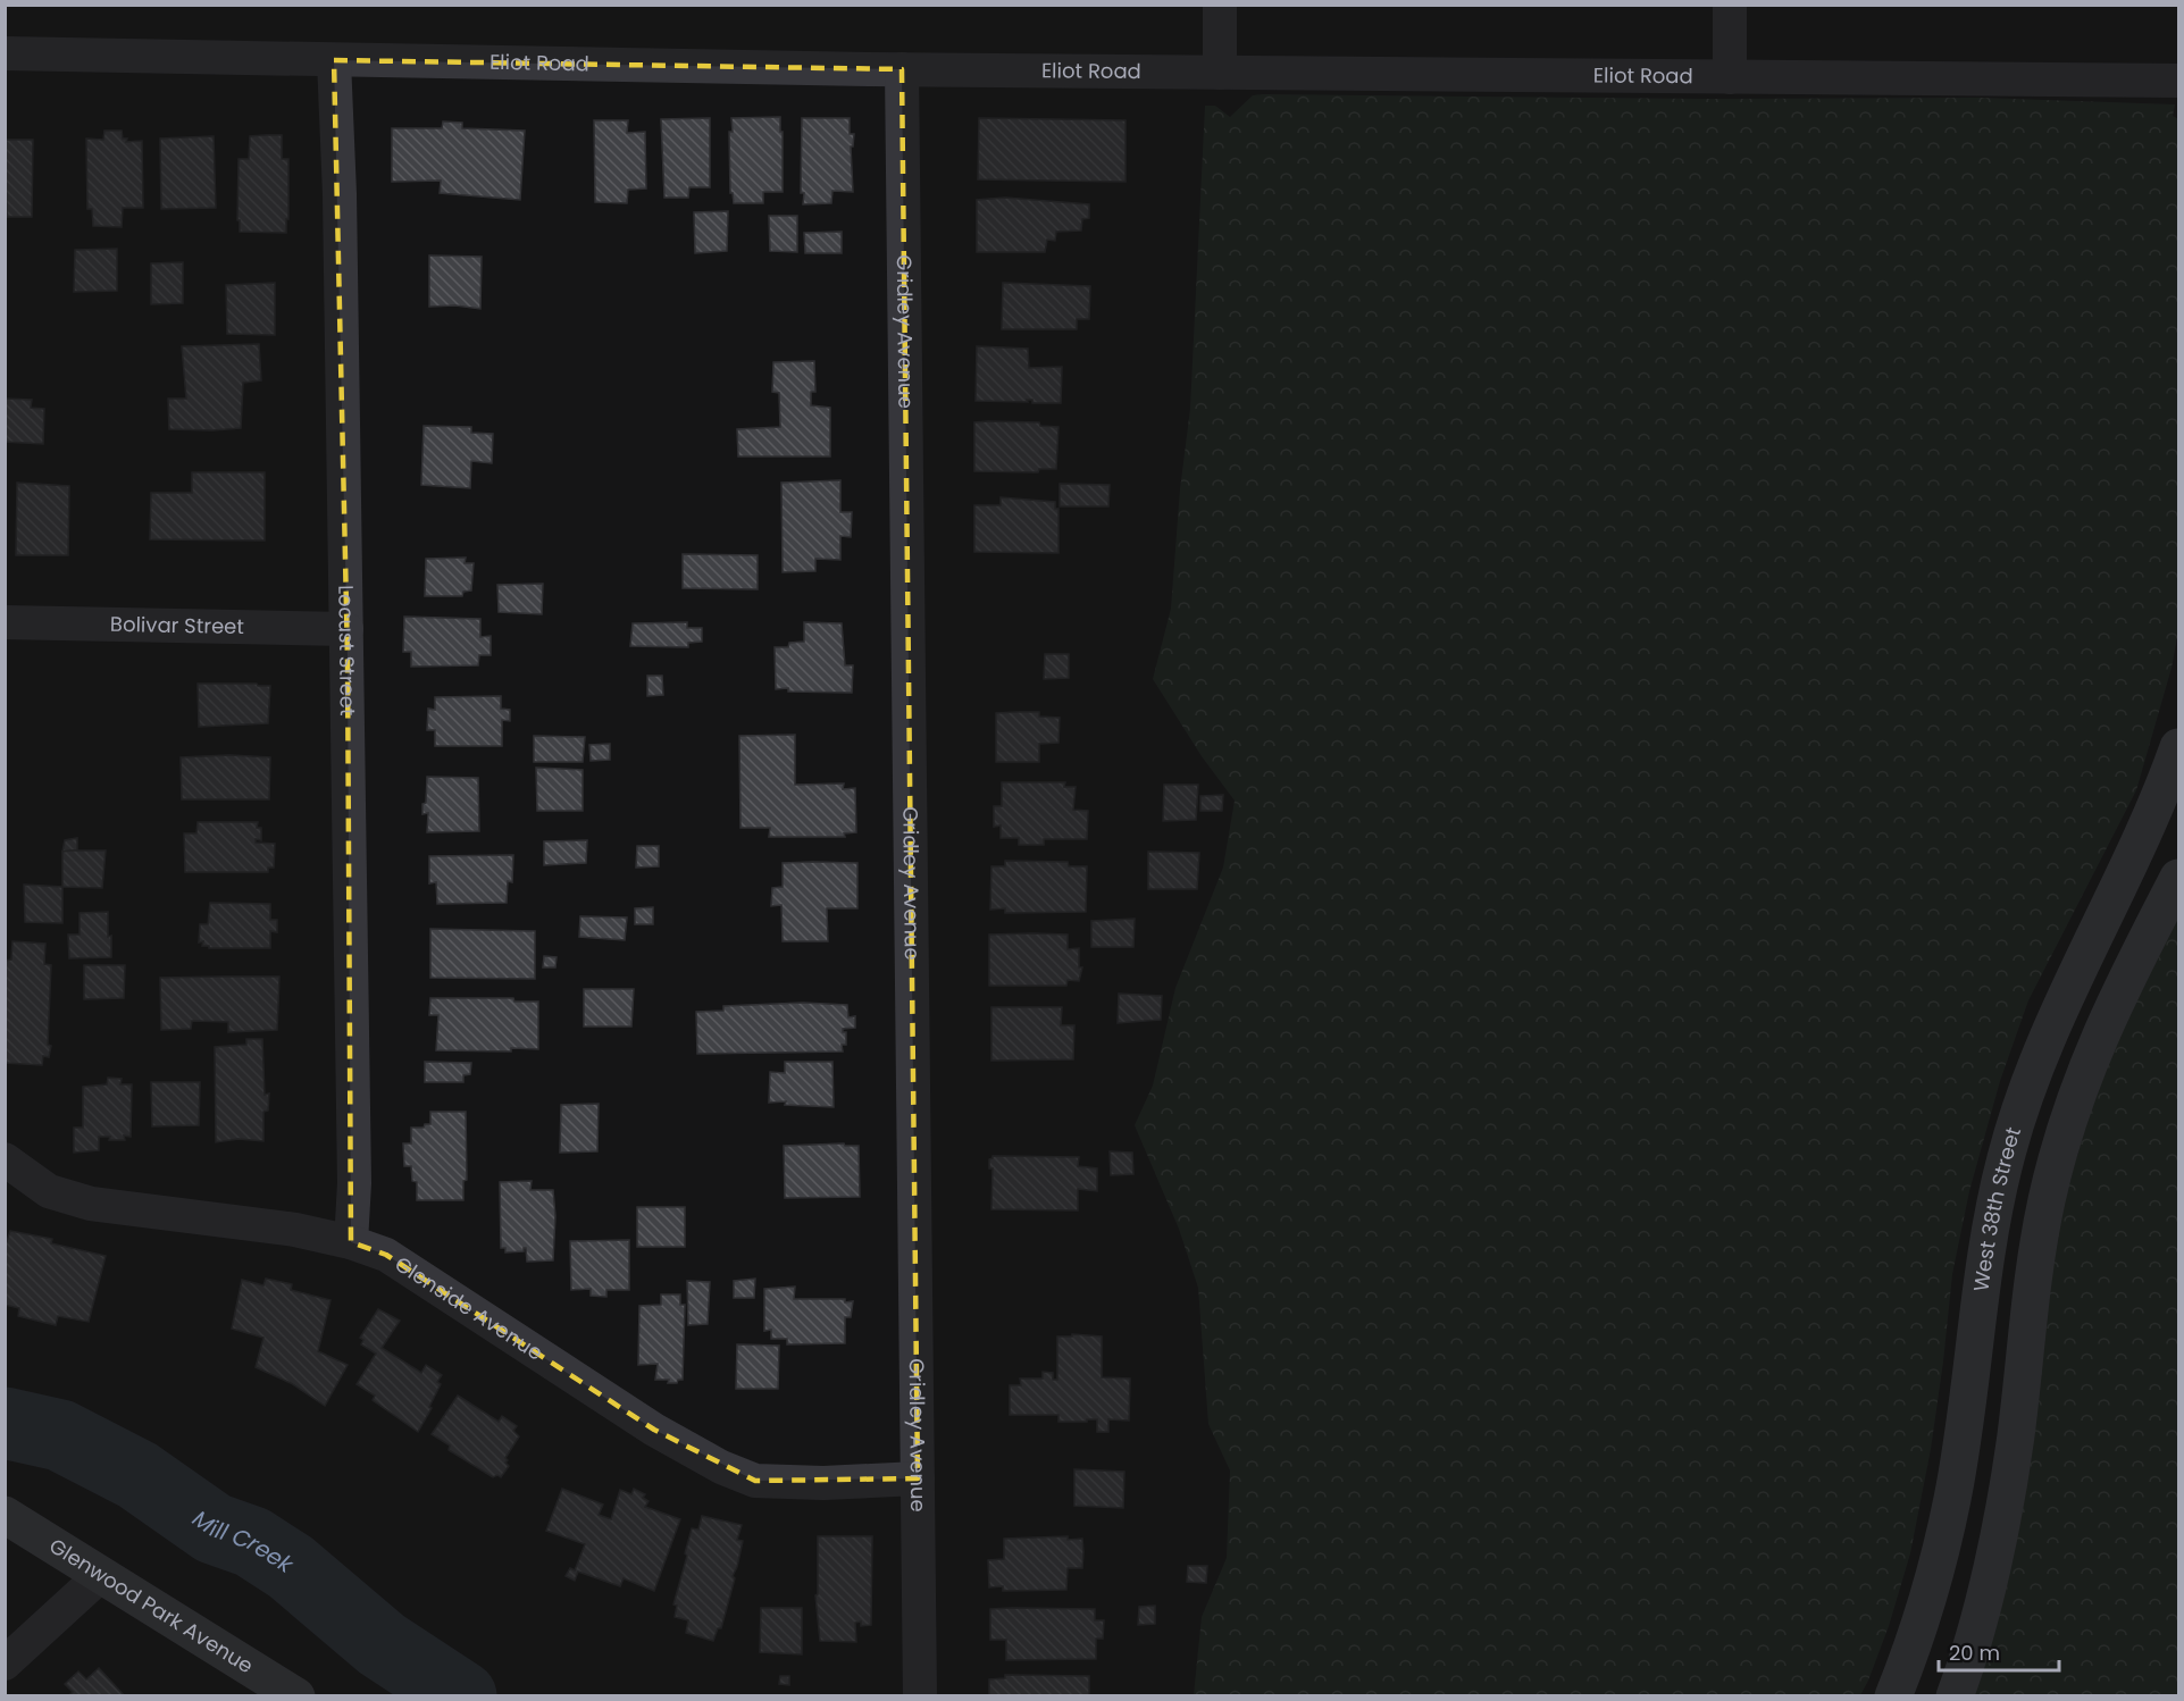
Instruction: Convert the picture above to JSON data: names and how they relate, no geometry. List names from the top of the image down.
{
  "streets": {
    "main road": ["West 38th Street", "Glenwood Park Avenue"],
    "street": [
      "Eliot Road",
      "Gridley Avenue",
      "Bolivar Street",
      "Locust Street",
      "Glenside Avenue"
    ]
  },
  "crossings": [
    ["Eliot Road", "Gridley Avenue"],
    ["Eliot Road", "Locust Street"],
    ["Gridley Avenue", "Glenside Avenue"],
    ["Bolivar Street", "Locust Street"],
    ["Locust Street", "Glenside Avenue"]
  ],
  "water": ["Mill Creek"],
  "scale_bar": "20 m"
}
